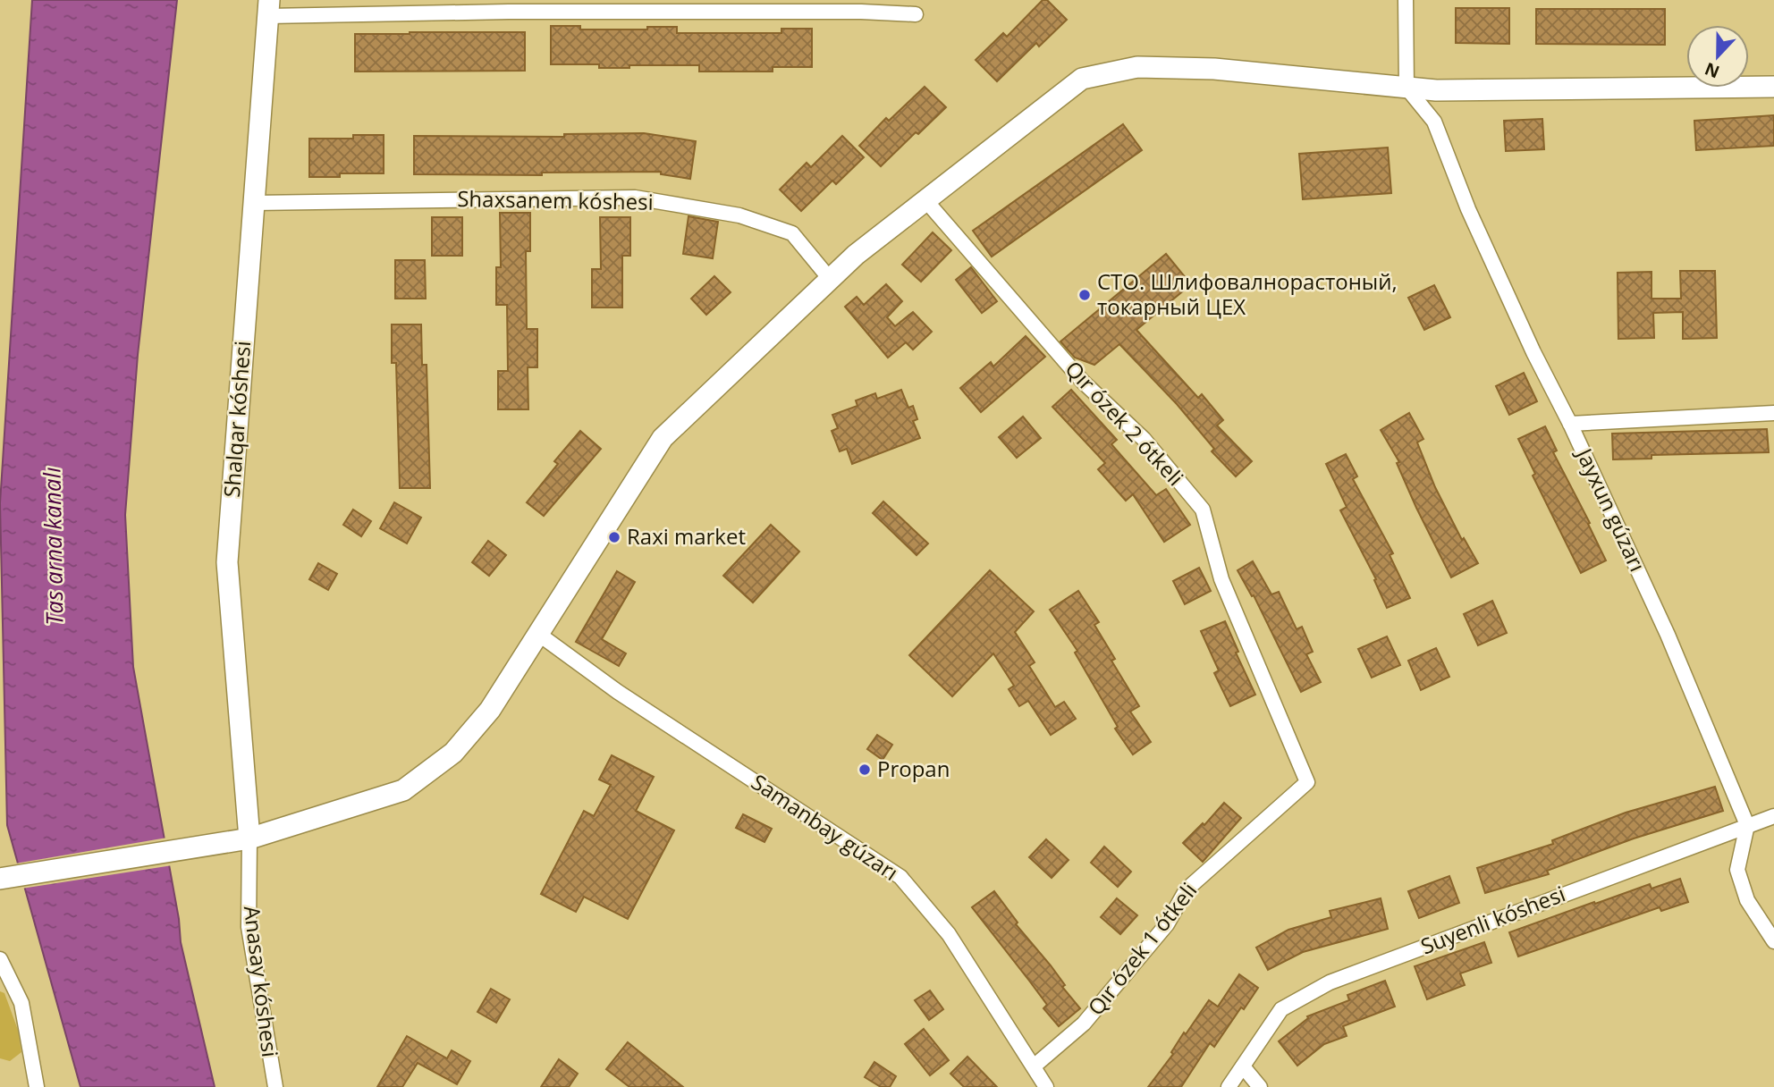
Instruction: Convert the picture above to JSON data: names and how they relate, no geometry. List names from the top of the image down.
{
  "streets": {
    "street": [
      "Shaxsanem kóshesi",
      "Shalqar kóshesi",
      "Qır ózek 2 ótkeli",
      "Jayxun gúzarı",
      "Samanbay gúzarı",
      "Suyenli kóshesi",
      "Qır ózek 1 ótkeli",
      "Anasay kóshesi"
    ]
  },
  "crossings": [
    ["Shaxsanem kóshesi", "Shalqar kóshesi"],
    ["Shalqar kóshesi", "Anasay kóshesi"],
    ["Qır ózek 2 ótkeli", "Qır ózek 1 ótkeli"],
    ["Jayxun gúzarı", "Suyenli kóshesi"],
    ["Samanbay gúzarı", "Qır ózek 1 ótkeli"]
  ],
  "water": ["Tas arna kanalı"],
  "places": ["СТО. Шлифовалнорастоный, токарный ЦЕХ", "Raxi market", "Propan"],
  "north": "bottom"
}
